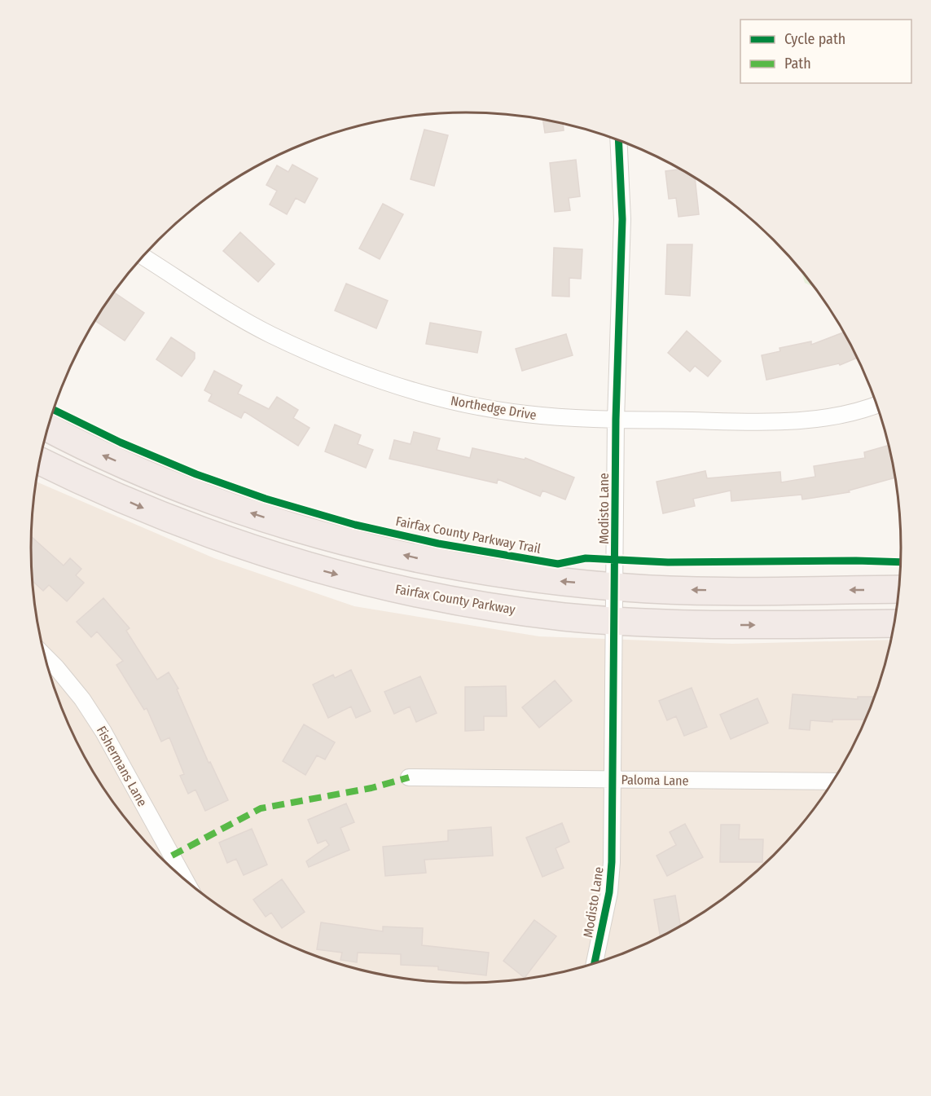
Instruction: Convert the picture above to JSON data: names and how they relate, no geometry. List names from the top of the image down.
{
  "streets": {
    "highway": ["Fairfax County Parkway"],
    "street": [
      "Northedge Drive",
      "Modisto Lane",
      "Fishermans Lane",
      "Paloma Lane"
    ],
    "cycle path": ["Fairfax County Parkway Trail"]
  },
  "crossings": [
    ["Northedge Drive", "Modisto Lane"],
    ["Modisto Lane", "Fairfax County Parkway"],
    ["Modisto Lane", "Paloma Lane"]
  ],
  "legend": ["Cycle path", "Path"]
}
